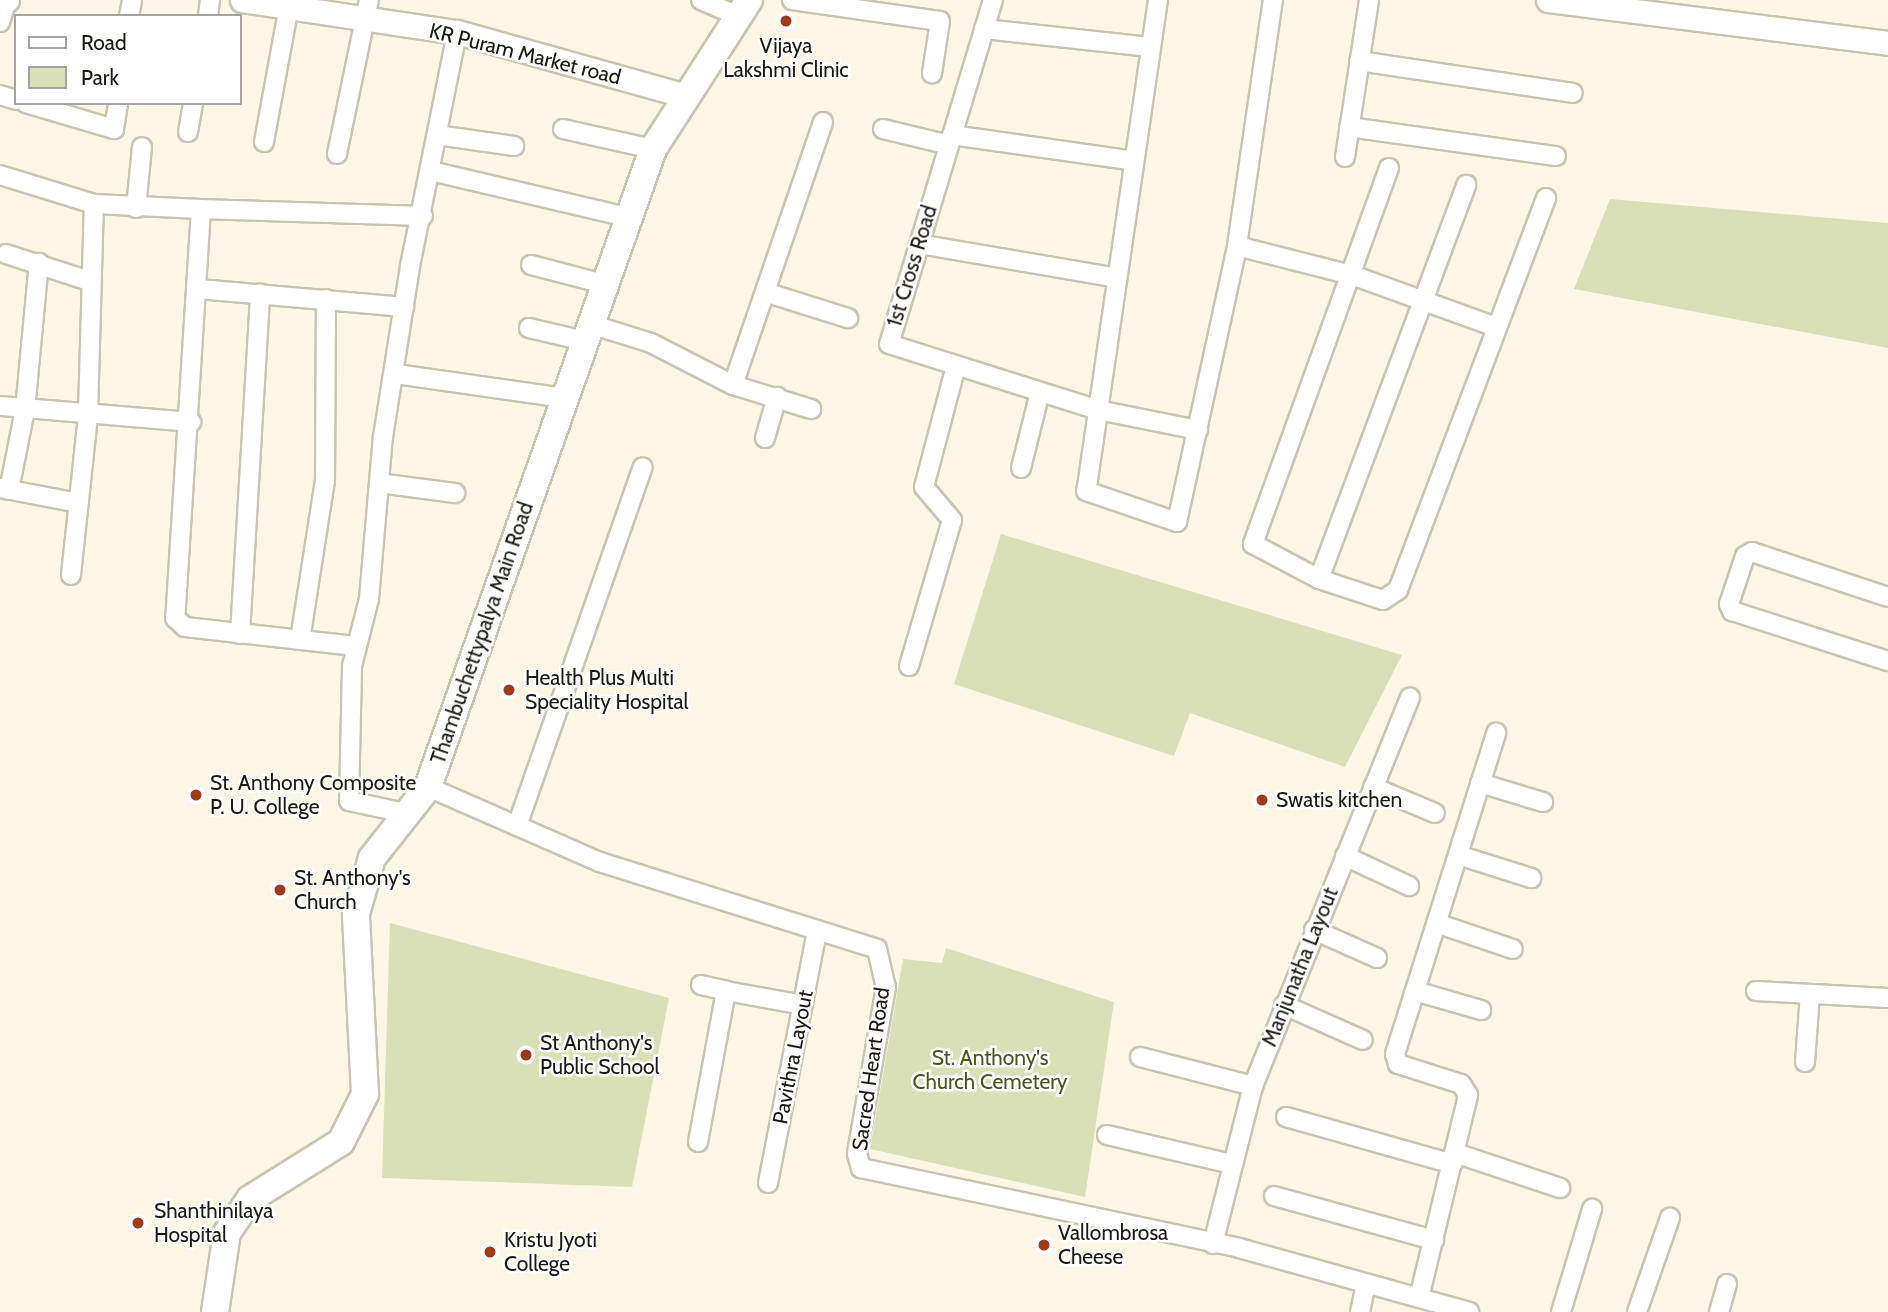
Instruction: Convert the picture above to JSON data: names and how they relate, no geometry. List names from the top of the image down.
{
  "streets": {
    "main road": ["Thambuchettypalya Main Road"],
    "street": [
      "KR Puram Market road",
      "1st Cross Road",
      "Manjunatha Layout",
      "Pavithra Layout",
      "Sacred Heart Road"
    ]
  },
  "crossings": [
    ["KR Puram Market road", "Thambuchettypalya Main Road"],
    ["Thambuchettypalya Main Road", "Sacred Heart Road"],
    ["Manjunatha Layout", "Sacred Heart Road"],
    ["Pavithra Layout", "Sacred Heart Road"]
  ],
  "parks": ["St. Anthony's Church Cemetery"],
  "places": [
    "Vijaya Lakshmi Clinic",
    "Health Plus Multi Speciality Hospital",
    "St. Anthony Composite P. U. College",
    "Swatis kitchen",
    "St. Anthony's Church",
    "St Anthony's Public School",
    "Shanthinilaya Hospital",
    "Vallombrosa Cheese",
    "Kristu Jyoti College"
  ],
  "legend": ["Road", "Park"]
}
